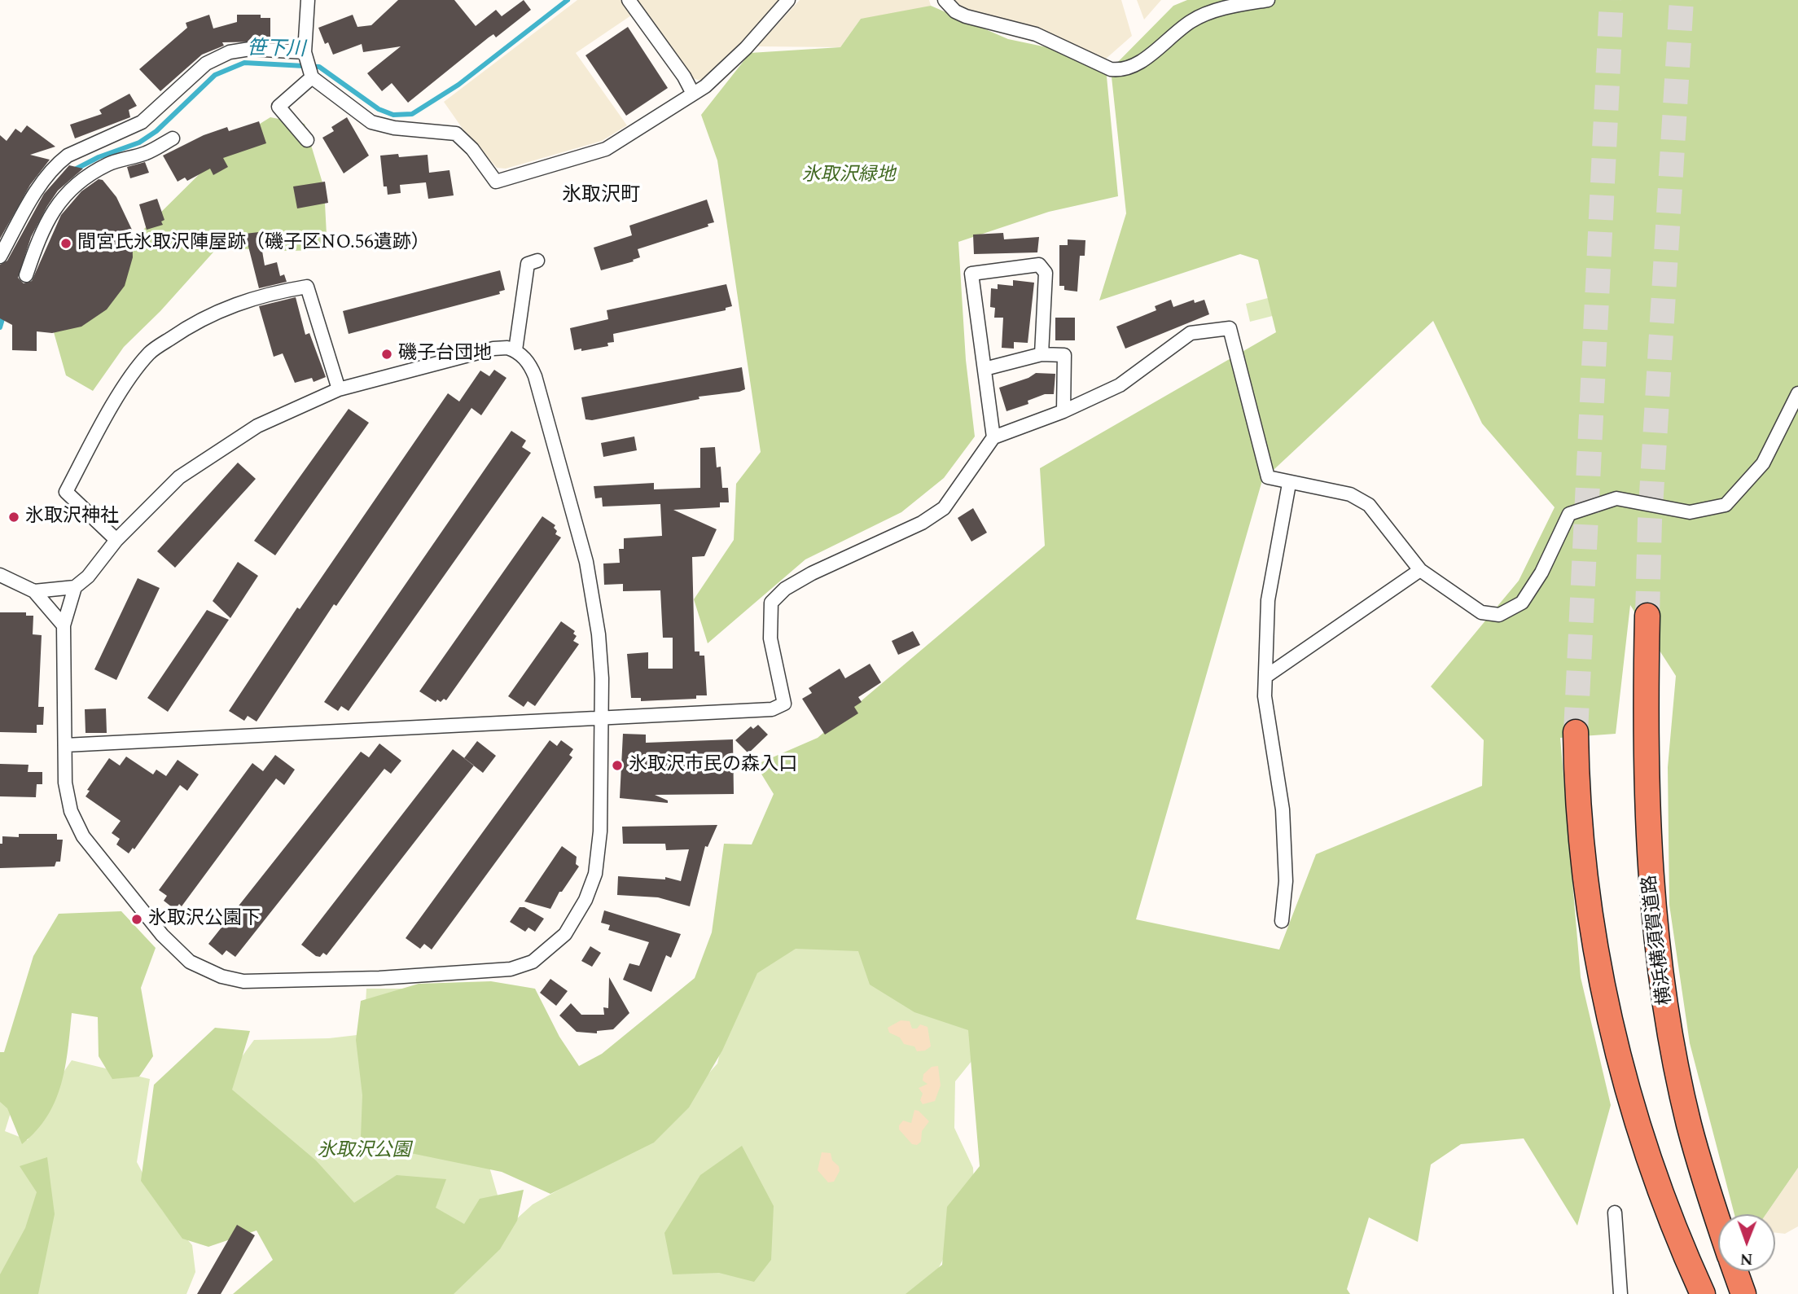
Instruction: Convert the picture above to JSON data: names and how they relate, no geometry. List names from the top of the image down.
{
  "streets": {
    "highway": ["横浜横須賀道路"]
  },
  "districts": ["氷取沢町"],
  "water": ["笹下川"],
  "parks": ["氷取沢緑地", "氷取沢公園"],
  "places": [
    "間宮氏氷取沢陣屋跡（磯子区NO.56遺跡）",
    "磯子台団地",
    "氷取沢神社",
    "氷取沢市民の森入口",
    "氷取沢公園下"
  ],
  "north": "bottom"
}
